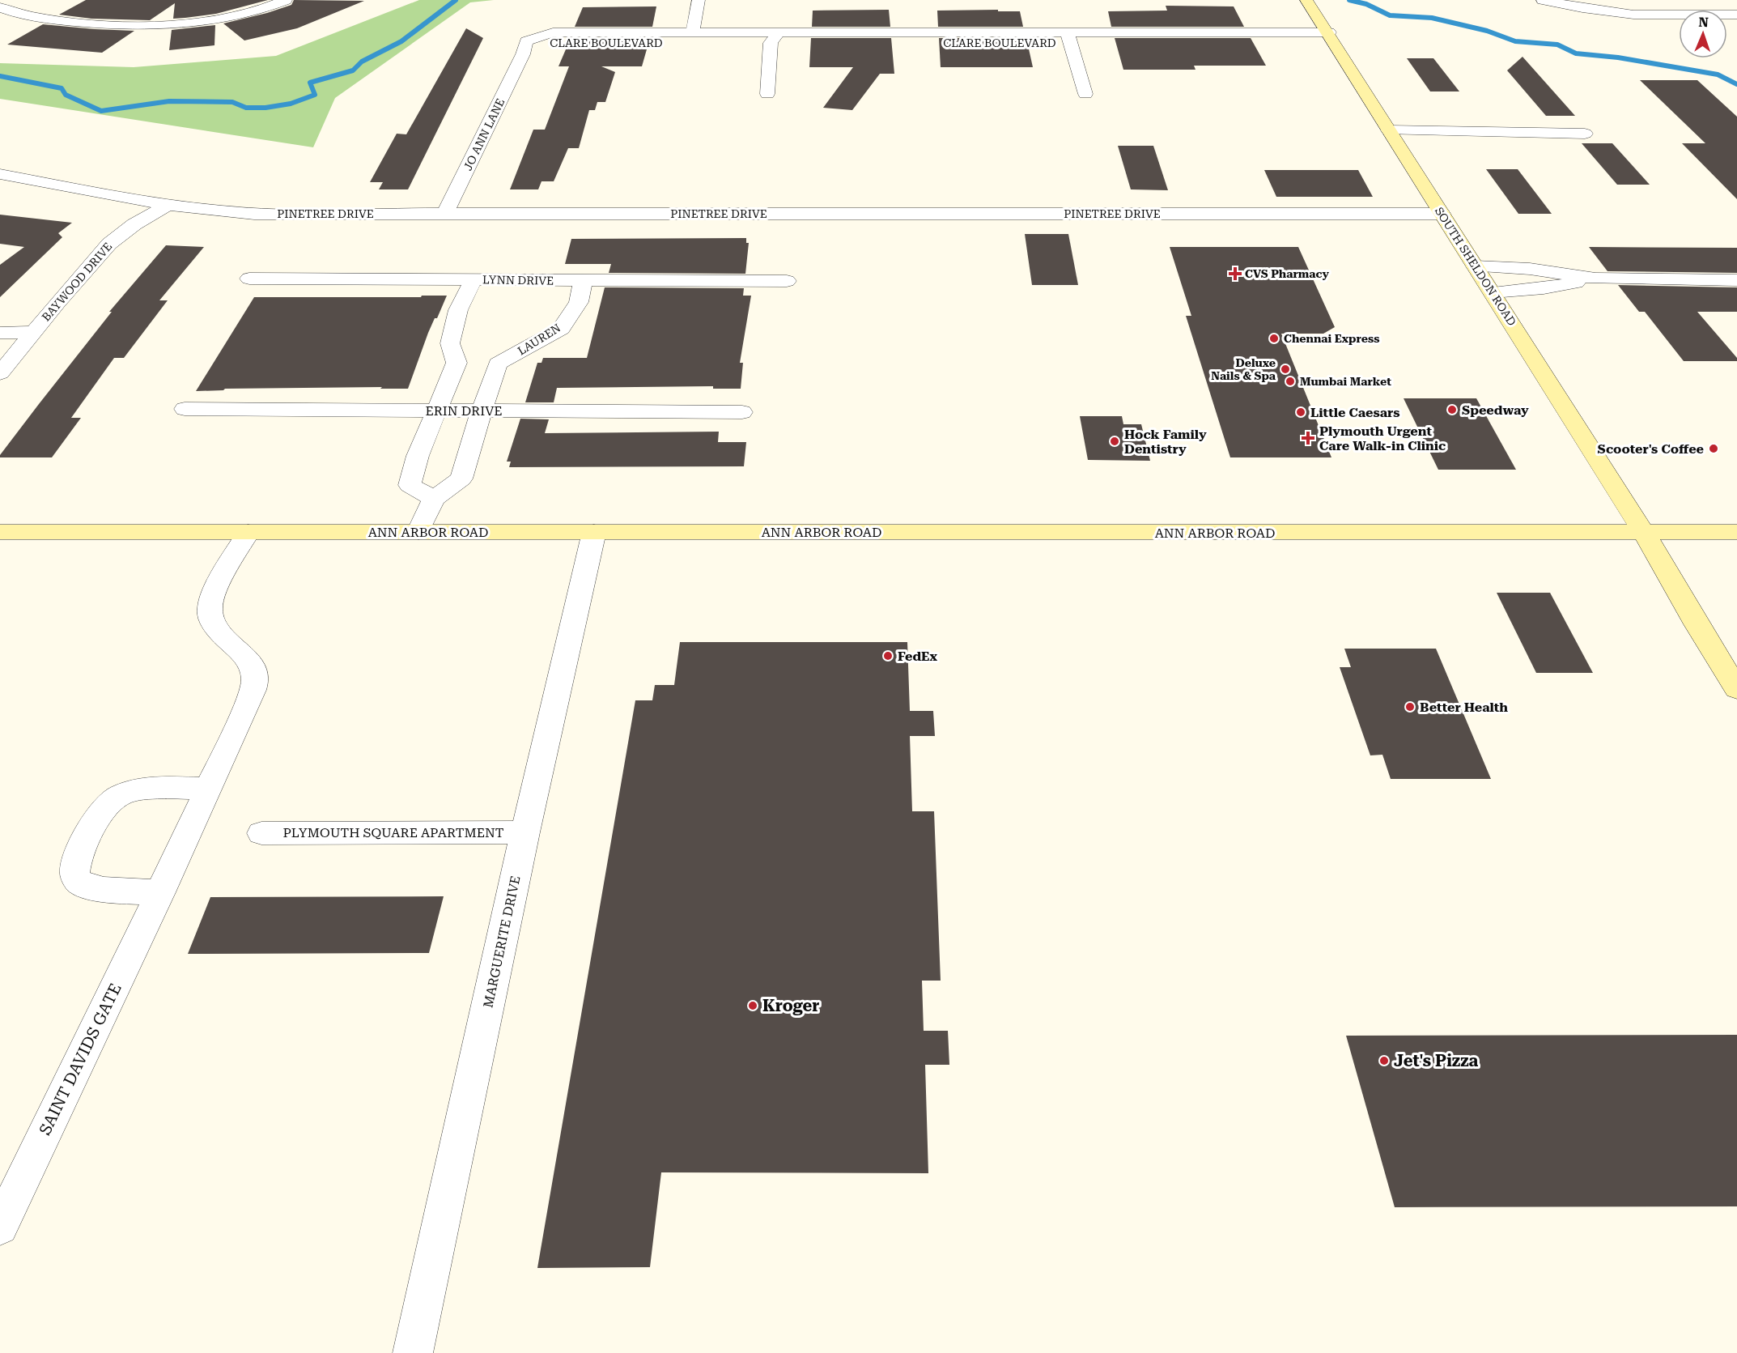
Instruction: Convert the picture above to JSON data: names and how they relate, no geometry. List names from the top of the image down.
{
  "streets": {
    "main road": ["SOUTH SHELDON ROAD", "ANN ARBOR ROAD"],
    "street": [
      "CLARE BOULEVARD",
      "JO ANN LANE",
      "PINETREE DRIVE",
      "LYNN DRIVE",
      "BAYWOOD DRIVE",
      "LAUREN",
      "ERIN DRIVE",
      "PLYMOUTH SQUARE APARTMENT",
      "MARGUERITE DRIVE",
      "SAINT DAVIDS GATE"
    ]
  },
  "crossings": [
    ["CLARE BOULEVARD", "JO ANN LANE"],
    ["CLARE BOULEVARD", "SOUTH SHELDON ROAD"],
    ["JO ANN LANE", "PINETREE DRIVE"],
    ["PINETREE DRIVE", "SOUTH SHELDON ROAD"],
    ["PINETREE DRIVE", "BAYWOOD DRIVE"],
    ["SOUTH SHELDON ROAD", "ANN ARBOR ROAD"],
    ["LYNN DRIVE", "LAUREN"],
    ["ANN ARBOR ROAD", "MARGUERITE DRIVE"],
    ["ANN ARBOR ROAD", "SAINT DAVIDS GATE"],
    ["PLYMOUTH SQUARE APARTMENT", "MARGUERITE DRIVE"]
  ],
  "places": {
    "health": ["CVS Pharmacy", "Plymouth Urgent Care Walk-in Clinic"],
    "other": [
      "Chennai Express",
      "Deluxe Nails & Spa",
      "Mumbai Market",
      "Speedway",
      "Little Caesars",
      "Hock Family Dentistry",
      "Scooter's Coffee",
      "FedEx",
      "Better Health",
      "Kroger",
      "Jet's Pizza"
    ]
  },
  "north": "top"
}
